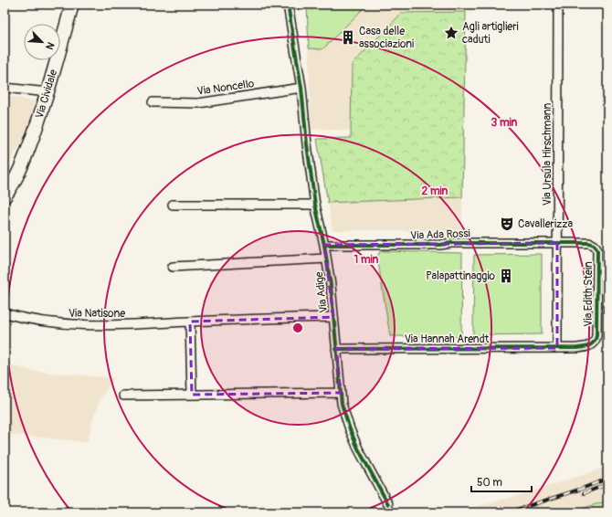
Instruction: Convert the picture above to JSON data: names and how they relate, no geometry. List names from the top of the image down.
{
  "streets": {
    "main road": ["Via Cividale"],
    "street": [
      "Via Noncello",
      "Via Ursula Hirschmann",
      "Via Ada Rossi",
      "Via Adige",
      "Via Edith Stein",
      "Via Natisone",
      "Via Hannah Arendt"
    ]
  },
  "crossings": [
    ["Via Noncello", "Via Adige"],
    ["Via Ursula Hirschmann", "Via Ada Rossi"],
    ["Via Ursula Hirschmann", "Via Edith Stein"],
    ["Via Ursula Hirschmann", "Via Hannah Arendt"],
    ["Via Ada Rossi", "Via Adige"],
    ["Via Ada Rossi", "Via Edith Stein"],
    ["Via Adige", "Via Natisone"],
    ["Via Adige", "Via Hannah Arendt"],
    ["Via Edith Stein", "Via Hannah Arendt"]
  ],
  "places": {
    "place": ["Agli artiglieri caduti"],
    "building": ["Casa delle associazioni", "Palapattinaggio"],
    "theatre": ["Cavallerizza"]
  },
  "scale_bar": "50 m",
  "north": "bottom right",
  "rings": ["3 min", "2 min", "1 min"]
}
